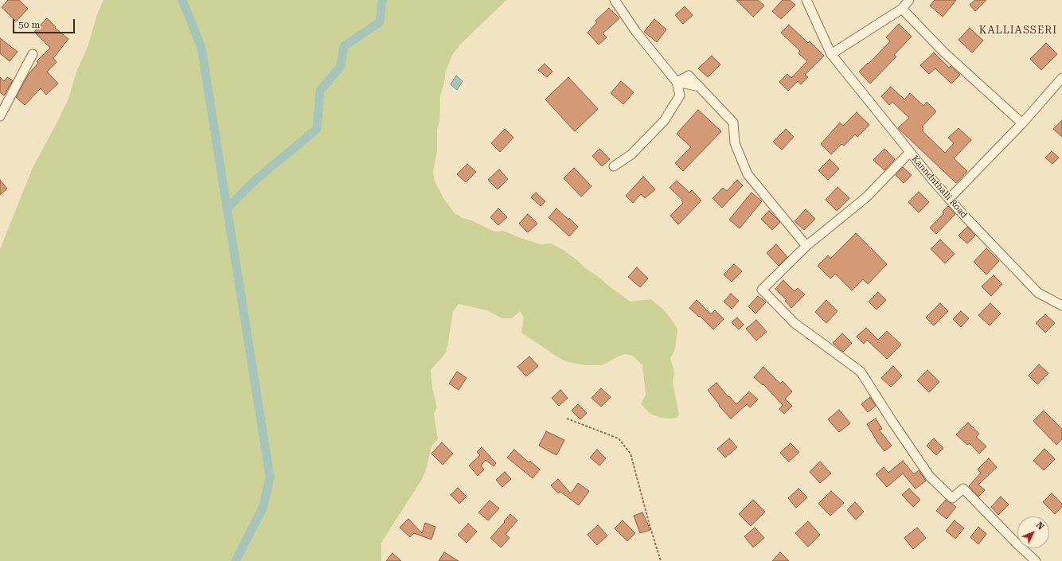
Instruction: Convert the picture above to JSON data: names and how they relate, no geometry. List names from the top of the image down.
{
  "streets": {
    "street": ["Kanndnthalli Road"]
  },
  "districts": ["KALLIASSERI"],
  "scale_bar": "50 m",
  "north": "top right"
}
